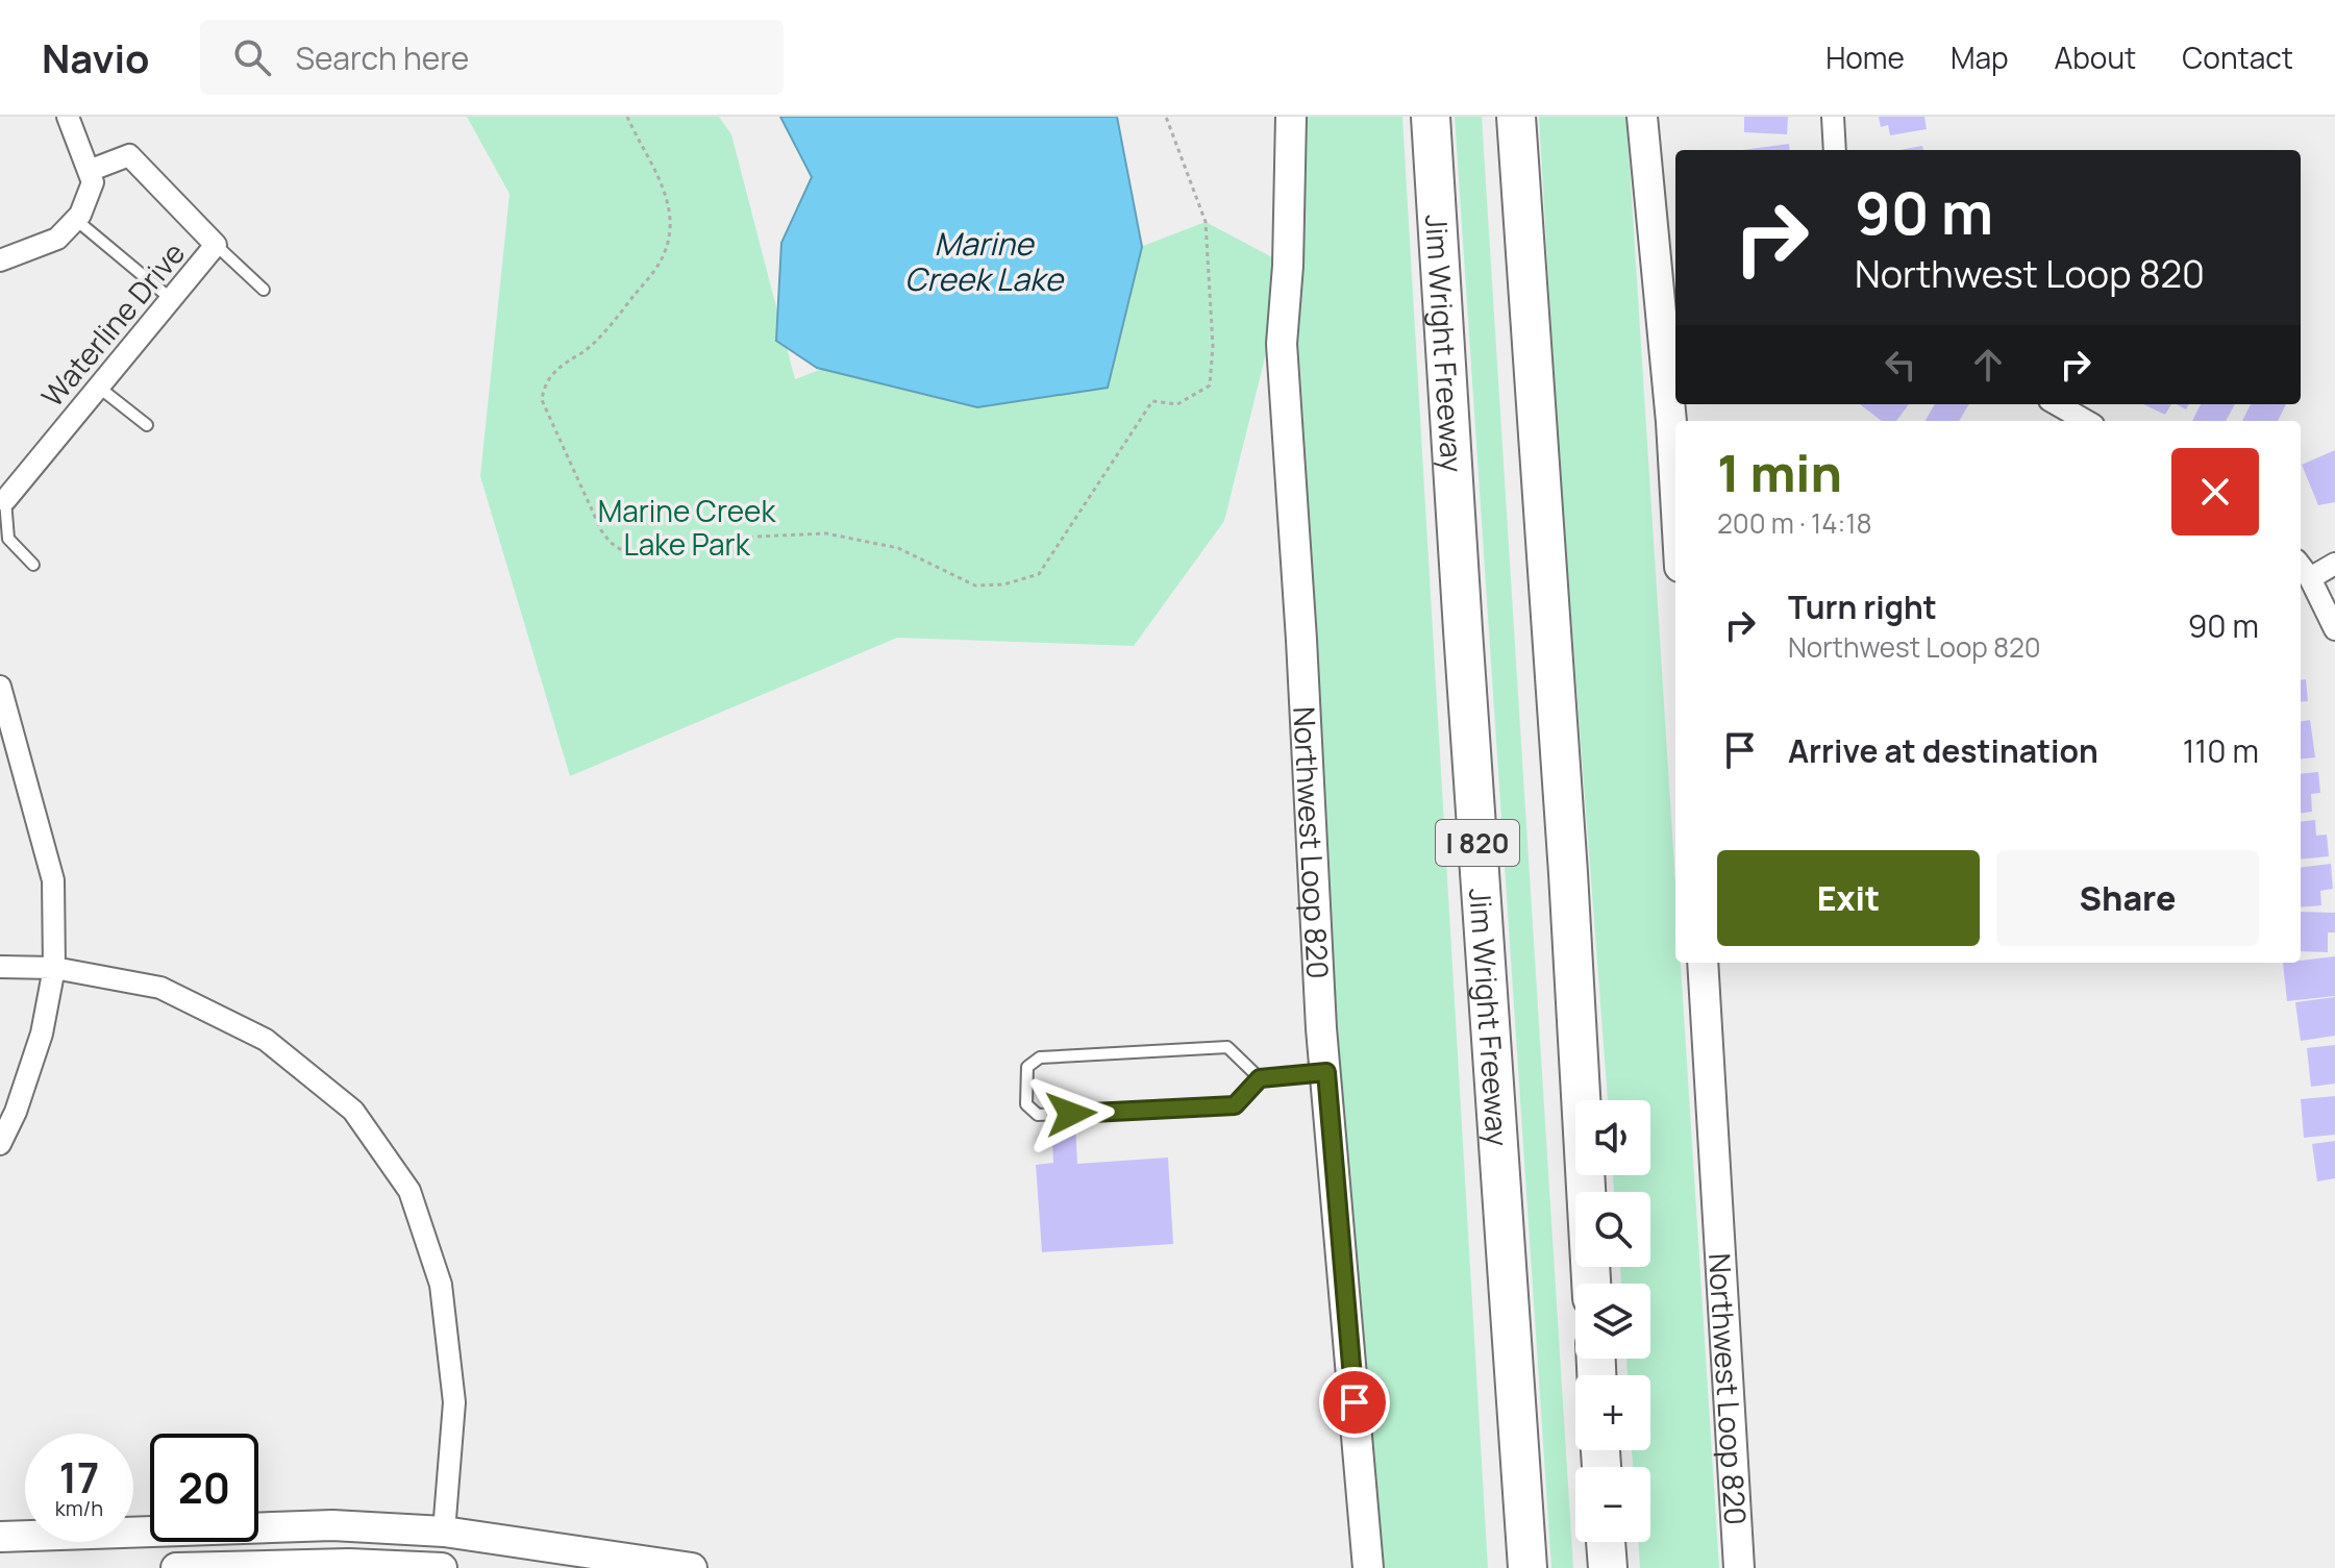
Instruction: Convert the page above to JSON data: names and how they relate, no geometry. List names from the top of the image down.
{
  "streets": {
    "highway": ["Jim Wright Freeway", "I 820"],
    "main road": ["Northwest Loop 820"],
    "street": ["Waterline Drive"]
  },
  "water": ["Marine Creek Lake"],
  "parks": ["Marine Creek Lake Park"],
  "page": {
    "header": "Navio",
    "search": "Search here",
    "nav": [
      "Home",
      "Map",
      "About",
      "Contact"
    ],
    "turn": ["90 m", "Northwest Loop 820"],
    "heading": ["1 min", "200 m · 14:18"],
    "list": [
      {
        "name": "Turn right",
        "note": "Northwest Loop 820",
        "value": "90 m"
      },
      {
        "name": "Arrive at destination",
        "value": "110 m"
      }
    ],
    "buttons": ["Exit", "Share"],
    "map_buttons": ["+", "−"],
    "speed": "17 km/h",
    "limit": "20"
  }
}
